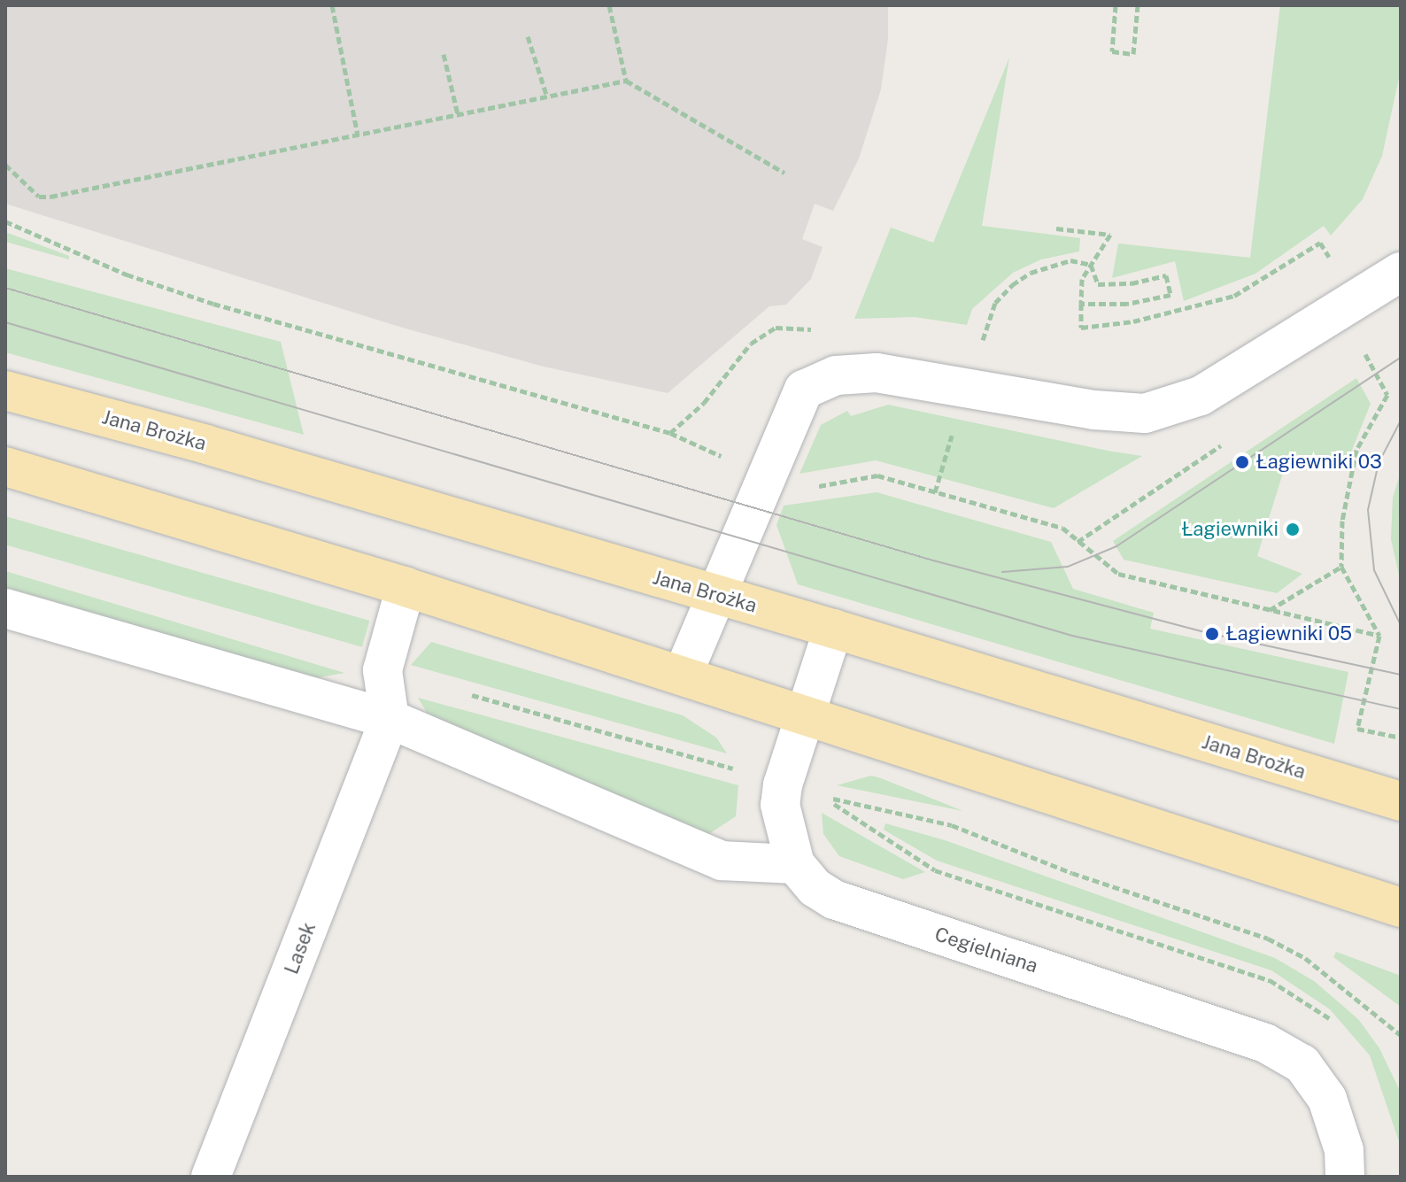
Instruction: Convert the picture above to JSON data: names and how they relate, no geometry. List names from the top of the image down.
{
  "streets": {
    "main road": ["Jana Brożka"],
    "street": ["Lasek", "Cegielniana"]
  },
  "crossings": [
    ["Jana Brożka", "Cegielniana"]
  ],
  "places": ["Łagiewniki 03", "Łagiewniki", "Łagiewniki 05"]
}
